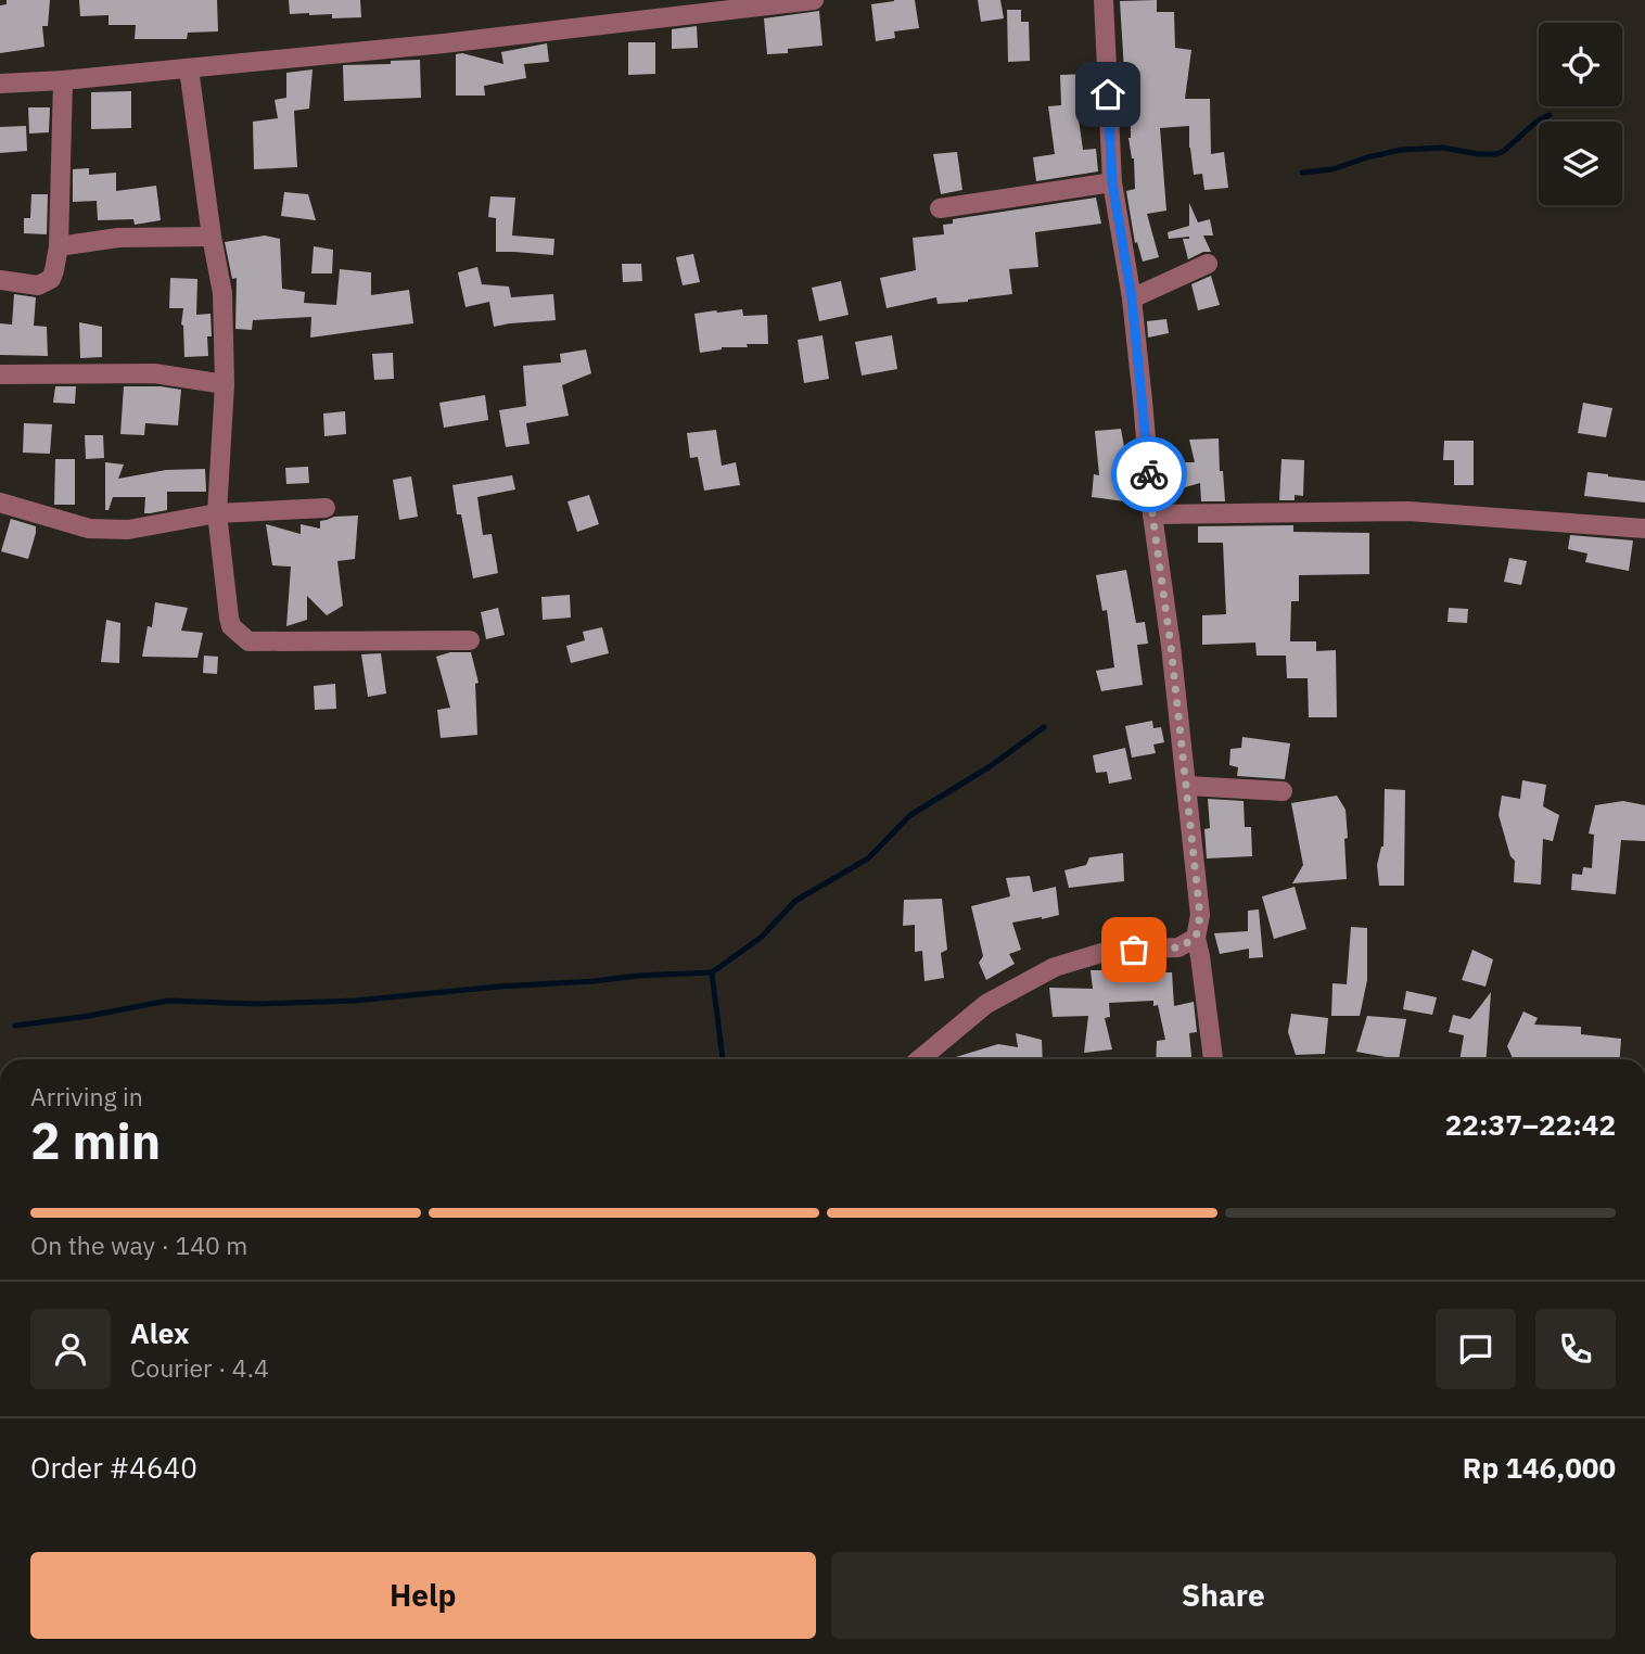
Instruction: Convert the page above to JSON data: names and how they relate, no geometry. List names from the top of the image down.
{
  "page": {
    "heading": ["2 min", "Arriving in", "22:37–22:42"],
    "panel": [
      "Alex",
      "Courier · 4.4",
      "Order #4640",
      "Rp 146,000"
    ],
    "bar": "On the way · 140 m",
    "buttons": ["Help", "Share"]
  }
}
